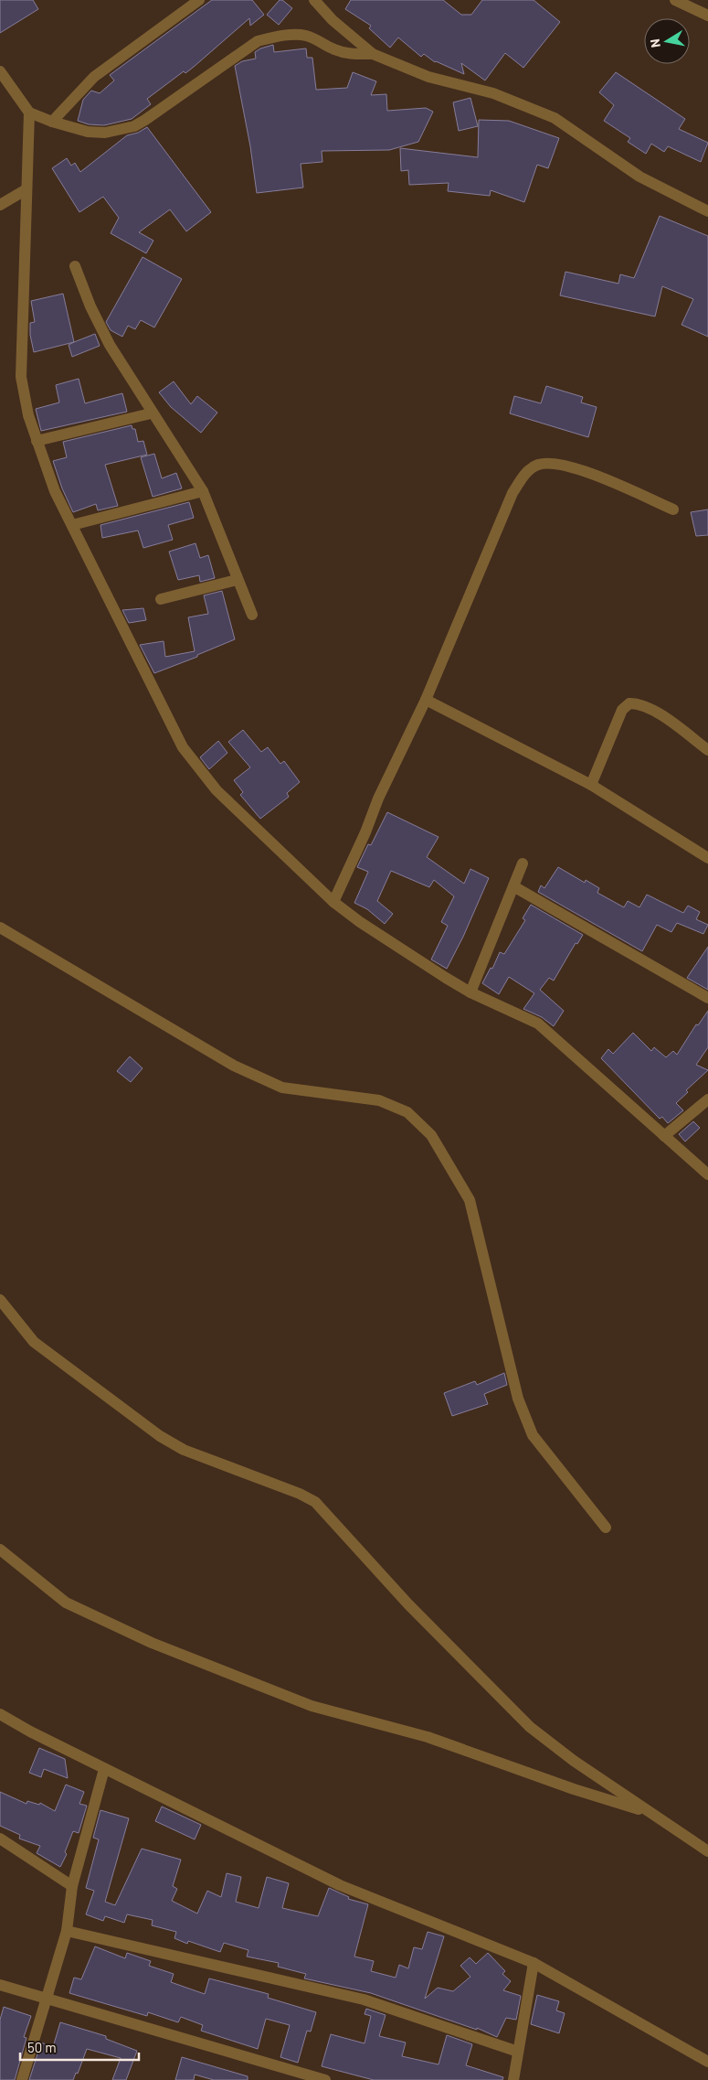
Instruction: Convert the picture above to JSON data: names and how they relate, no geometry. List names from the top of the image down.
{
  "scale_bar": "50 m",
  "north": "left"
}
